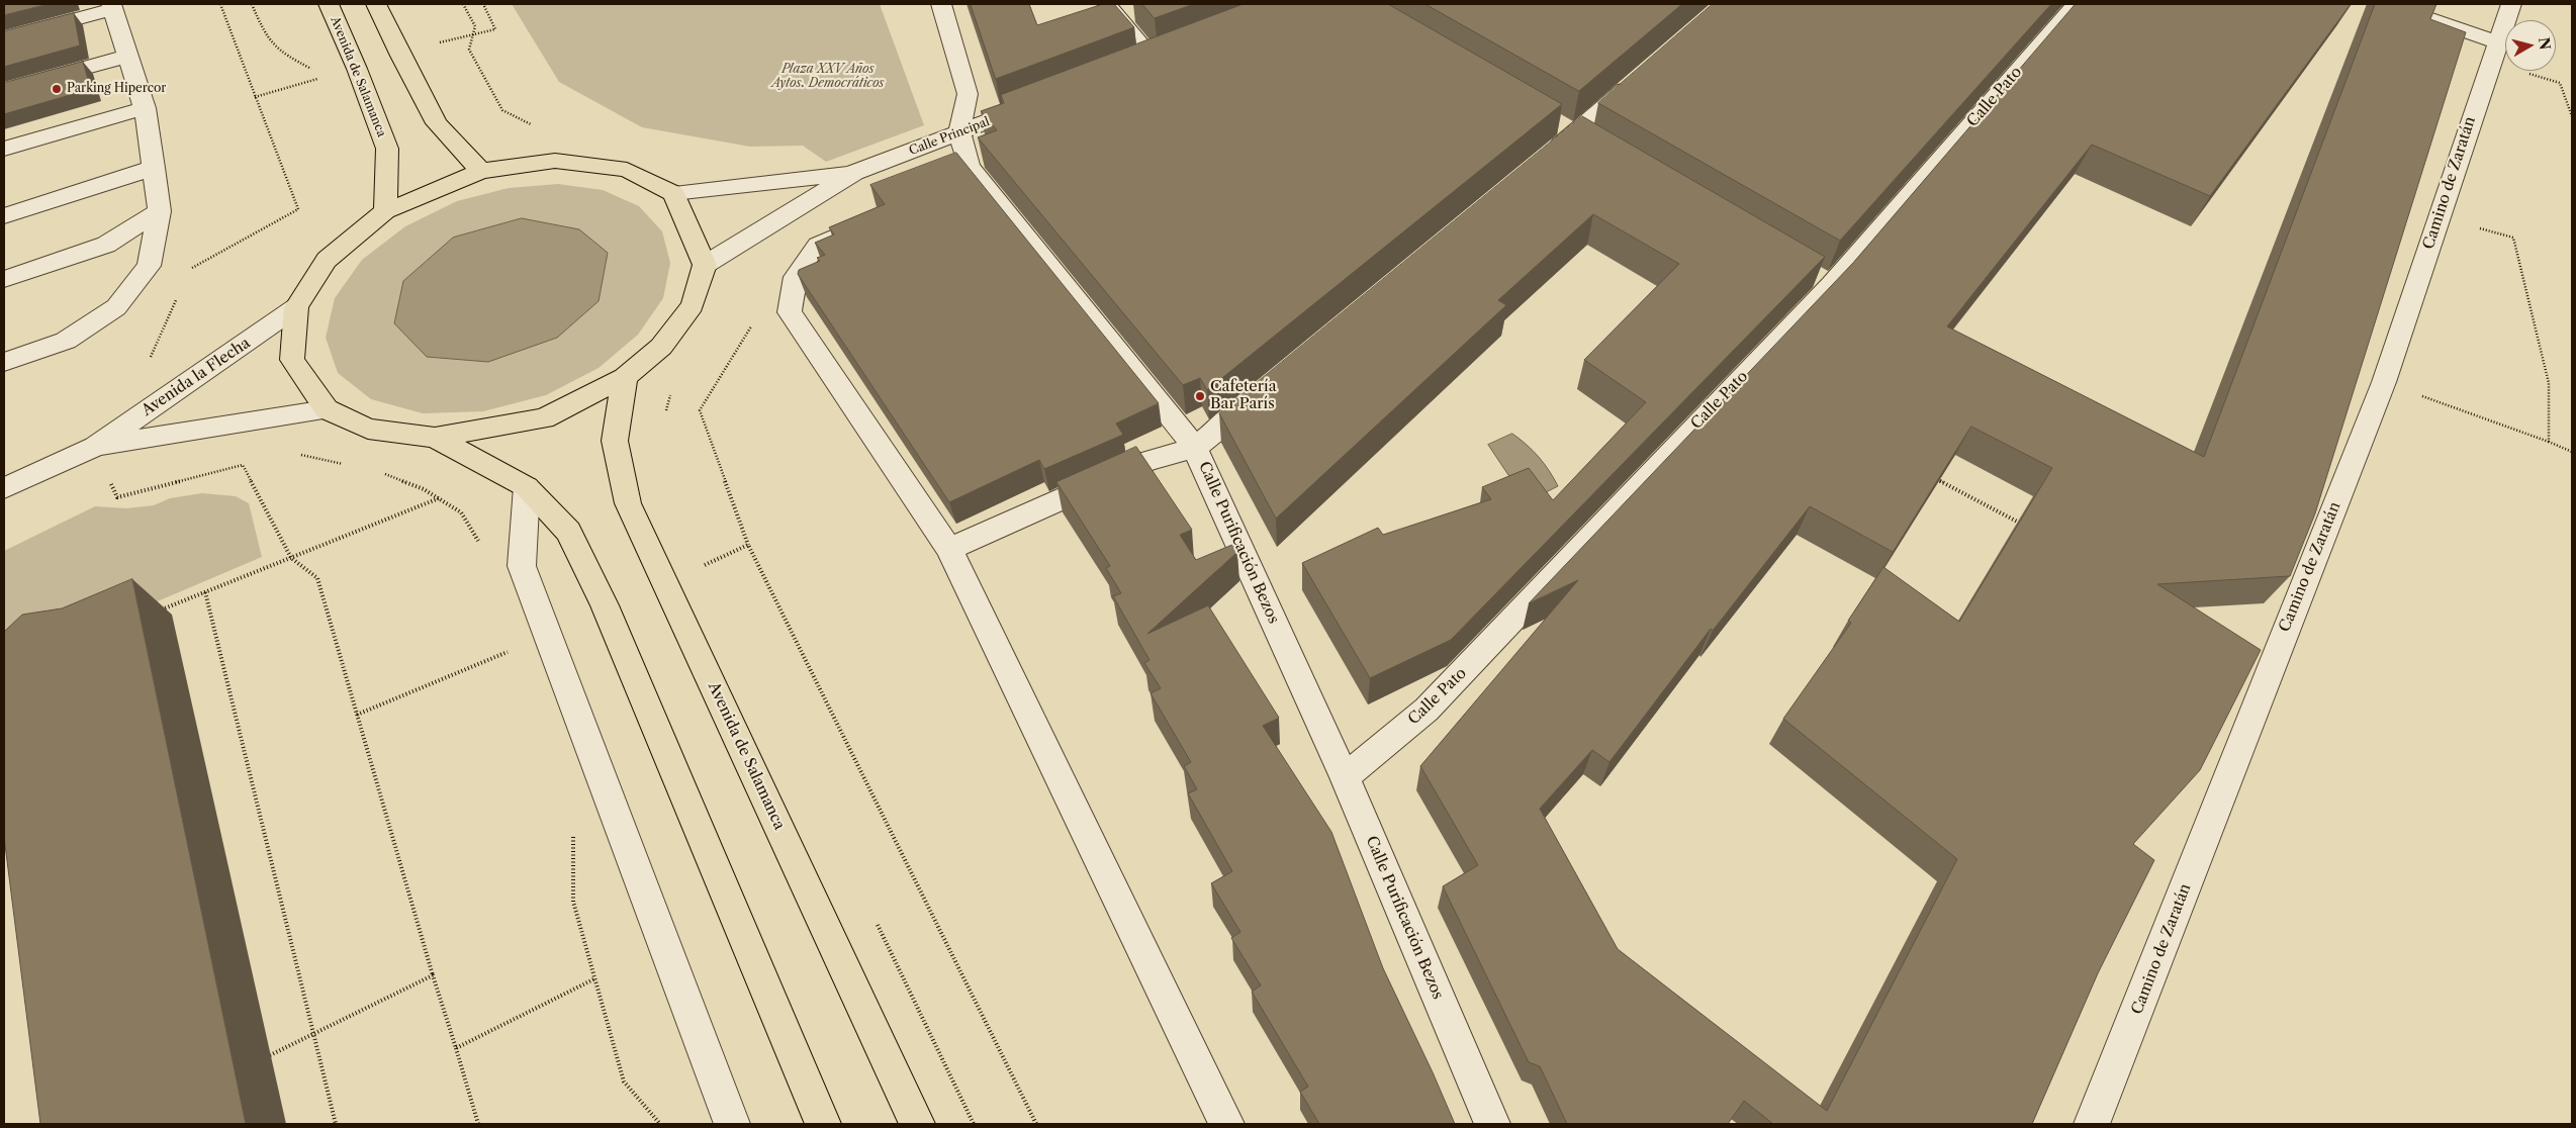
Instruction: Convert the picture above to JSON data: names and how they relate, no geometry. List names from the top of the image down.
{
  "streets": {
    "highway": ["Avenida de Salamanca"],
    "street": [
      "Calle Pato",
      "Calle Principal",
      "Camino de Zaratán",
      "Avenida la Flecha",
      "Calle Purificación Bezos"
    ]
  },
  "crossings": [
    ["Calle Pato", "Calle Purificación Bezos"],
    ["Calle Principal", "Calle Purificación Bezos"]
  ],
  "parks": ["Plaza XXV Años Aytos. Democráticos"],
  "places": ["Parking Hipercor", "Cafetería Bar París"],
  "north": "right"
}
